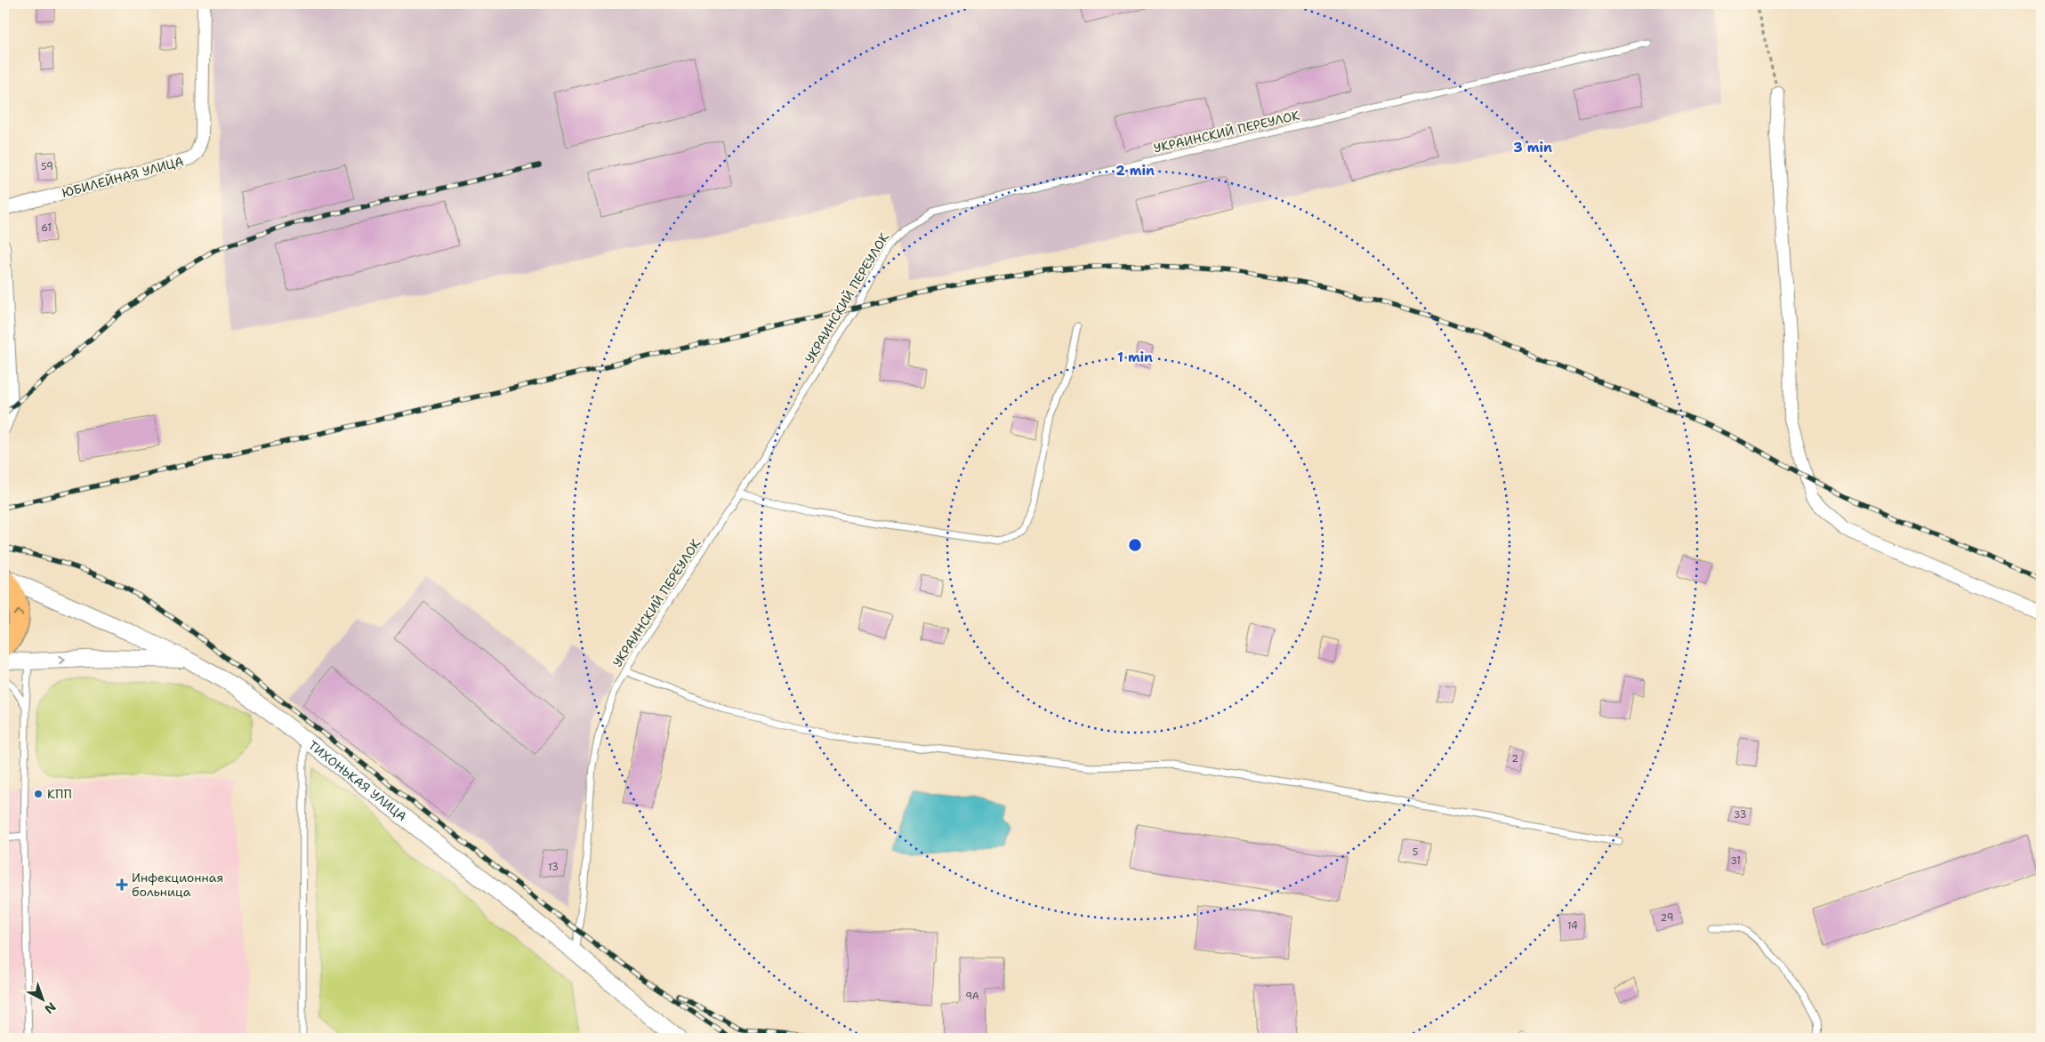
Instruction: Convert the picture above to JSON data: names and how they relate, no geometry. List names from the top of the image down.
{
  "streets": {
    "street": ["ЮБИЛЕЙНАЯ УЛИЦА", "ТИХОНЬКАЯ УЛИЦА"],
    "lane": ["УКРАИНСКИЙ ПЕРЕУЛОК"]
  },
  "crossings": [
    ["УКРАИНСКИЙ ПЕРЕУЛОК", "ТИХОНЬКАЯ УЛИЦА"]
  ],
  "places": {
    "other": ["КПП"],
    "health": ["Инфекционная больница"]
  },
  "house_numbers": [
    "59",
    "61",
    "2",
    "33",
    "5",
    "31",
    "13",
    "29",
    "14",
    "9А"
  ],
  "north": "bottom right",
  "rings": ["3 min", "2 min", "1 min"]
}
